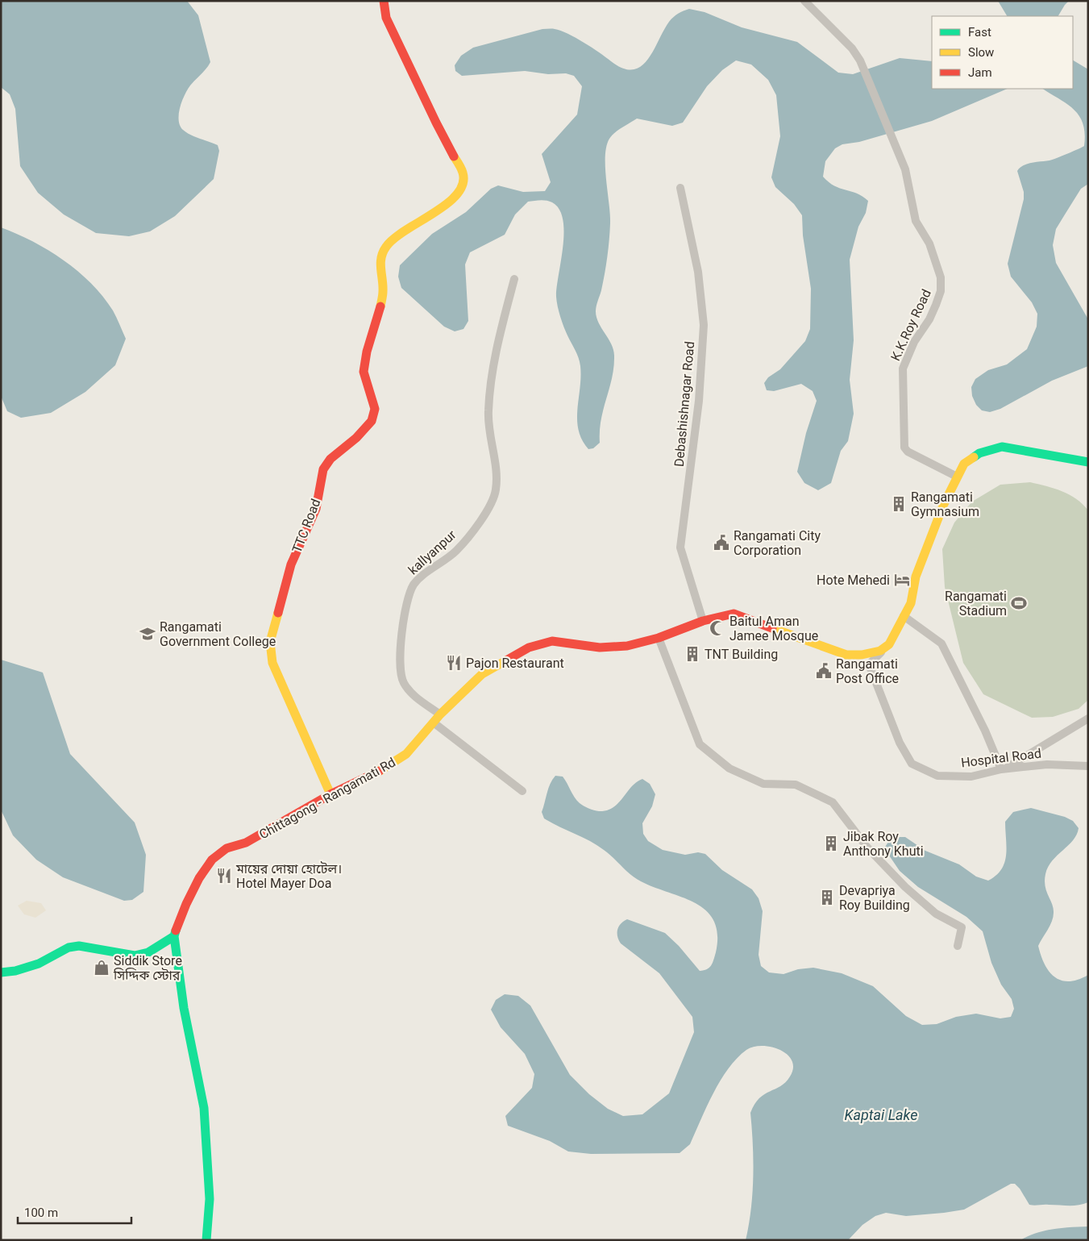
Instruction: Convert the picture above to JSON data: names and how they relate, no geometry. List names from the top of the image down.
{
  "streets": {
    "main road": ["TTC Road", "Chittagong - Rangamati Rd"],
    "street": [
      "K.K.Roy Road",
      "Debashishnagar Road",
      "kallyanpur",
      "Hospital Road"
    ]
  },
  "crossings": [
    ["Debashishnagar Road", "Chittagong - Rangamati Rd"],
    ["TTC Road", "Chittagong - Rangamati Rd"],
    ["kallyanpur", "Chittagong - Rangamati Rd"],
    ["Hospital Road", "Chittagong - Rangamati Rd"]
  ],
  "water": ["Kaptai Lake"],
  "places": {
    "building": [
      "Rangamati Gymnasium",
      "TNT Building",
      "Jibak Roy Anthony Khuti",
      "Devapriya Roy Building"
    ],
    "public building": ["Rangamati City Corporation", "Rangamati Post Office"],
    "hotel": ["Hote Mehedi"],
    "sports": ["Rangamati Stadium"],
    "mosque": ["Baitul Aman Jamee Mosque"],
    "school or university": ["Rangamati Government College"],
    "restaurant": ["Pajon Restaurant", "মায়ের দোয়া হোটেল। Hotel Mayer Doa"],
    "shop": ["Siddik Store সিদ্দিক স্টোর"]
  },
  "legend": ["Fast", "Slow", "Jam"],
  "scale_bar": "100 m"
}
